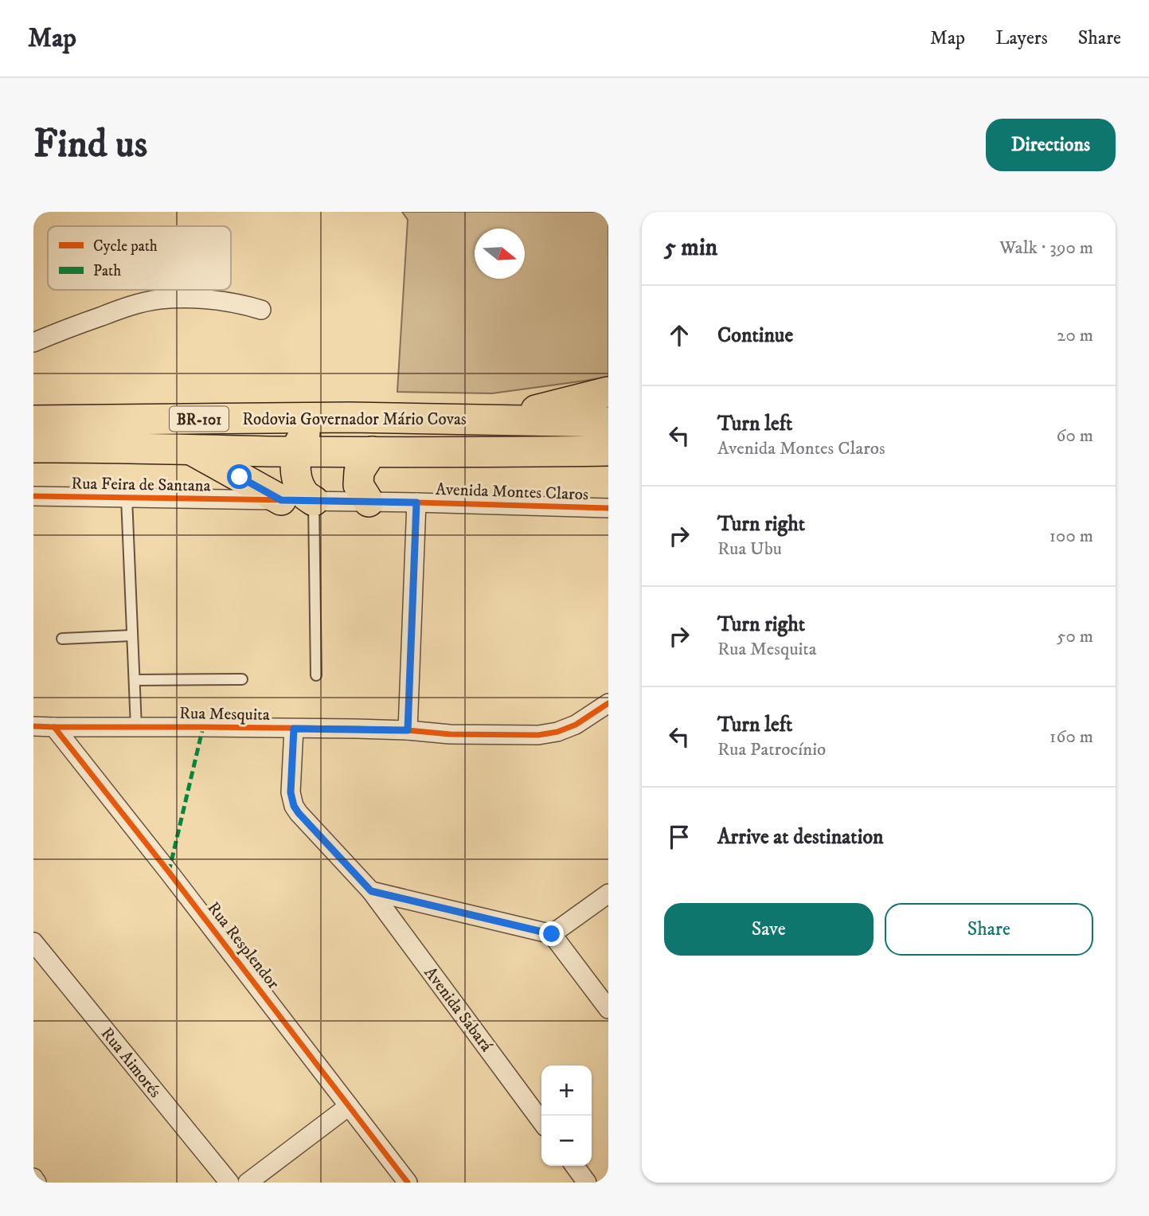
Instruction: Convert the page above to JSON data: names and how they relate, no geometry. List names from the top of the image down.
{
  "streets": {
    "main road": ["BR-101", "Rodovia Governador Mário Covas"],
    "street": [
      "Rua Feira de Santana",
      "Avenida Montes Claros",
      "Rua Mesquita",
      "Rua Resplendor",
      "Avenida Sabará",
      "Rua Aimorés"
    ]
  },
  "crossings": [
    ["Rua Feira de Santana", "Avenida Montes Claros"],
    ["Rua Mesquita", "Rua Resplendor"],
    ["Rua Mesquita", "Avenida Sabará"]
  ],
  "legend": ["Cycle path", "Path"],
  "north": "right",
  "page": {
    "header": "Map",
    "nav": ["Map", "Layers", "Share"],
    "buttons": [
      "Directions",
      ["Save", "Share"]
    ],
    "title": "Find us",
    "heading": ["5 min", "Walk · 390 m"],
    "list": [
      ["Continue", "20 m"],
      ["Turn left", "Avenida Montes Claros", "60 m"],
      ["Turn right", "Rua Ubu", "100 m"],
      ["Turn right", "Rua Mesquita", "50 m"],
      ["Turn left", "Rua Patrocínio", "160 m"],
      "Arrive at destination"
    ],
    "map_buttons": ["+", "−"]
  }
}
